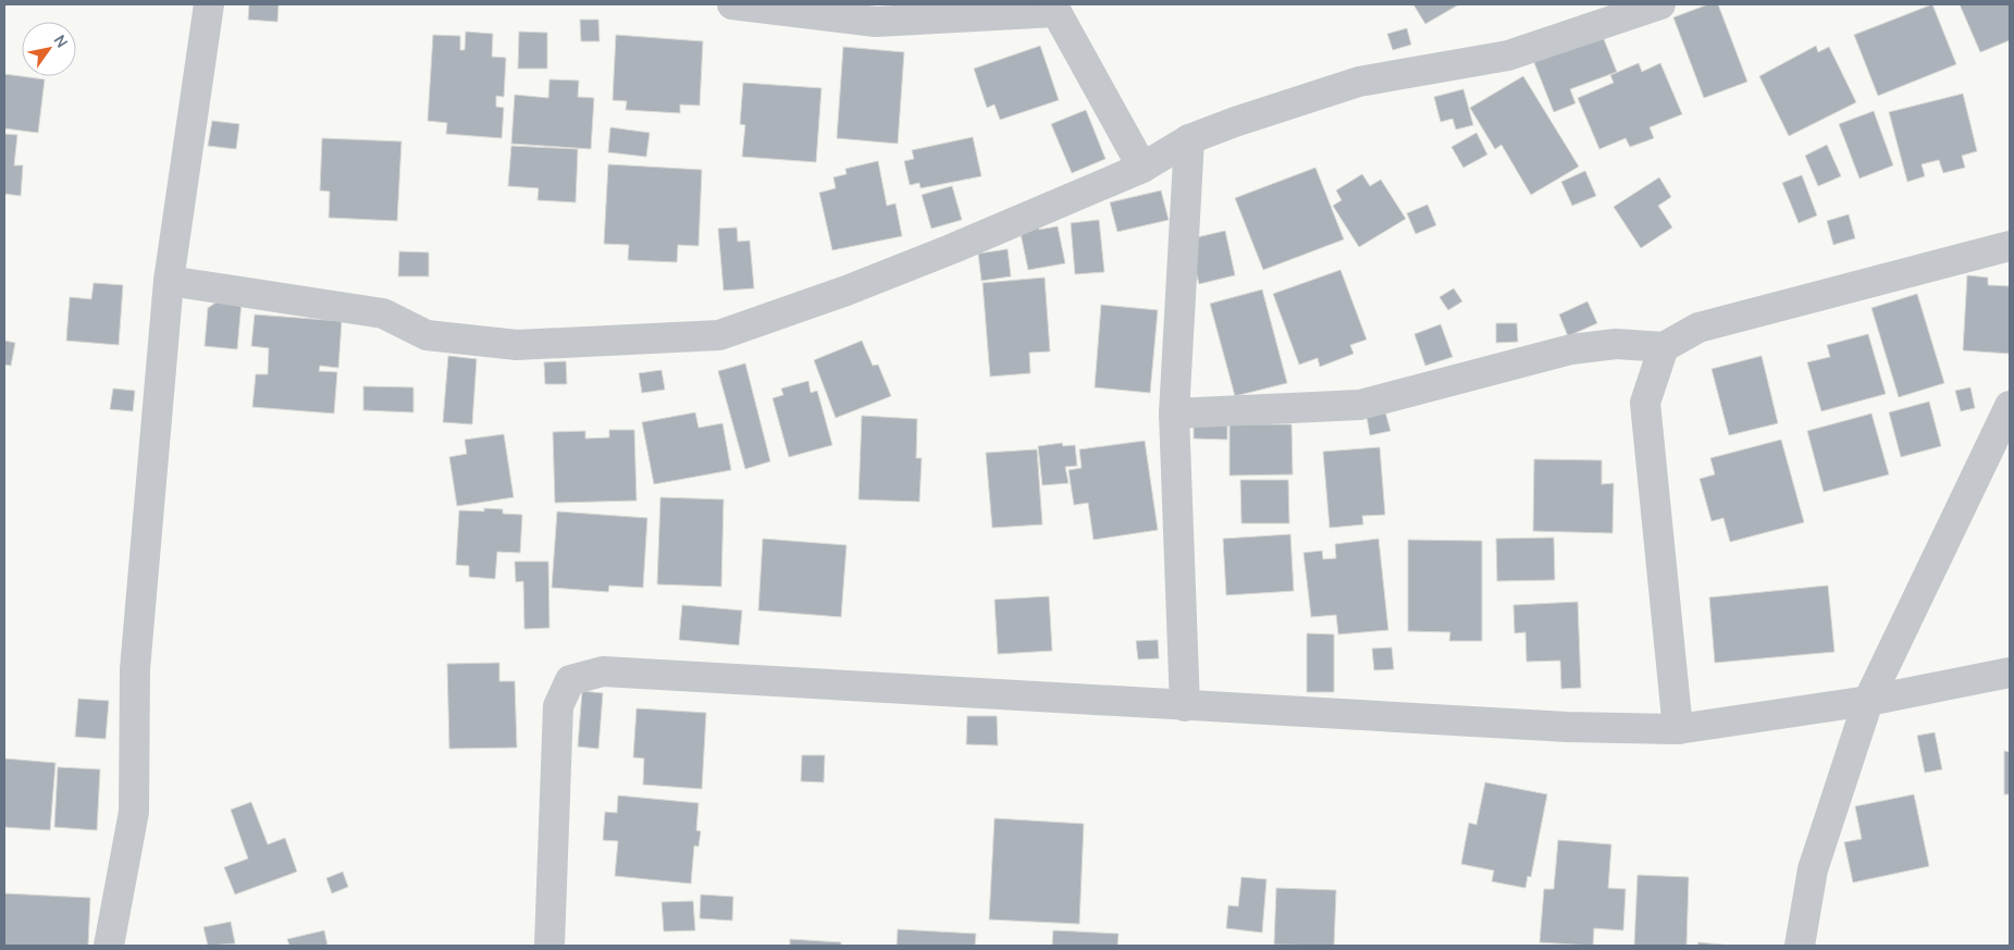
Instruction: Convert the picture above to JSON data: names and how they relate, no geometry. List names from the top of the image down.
{
  "north": "top right"
}
